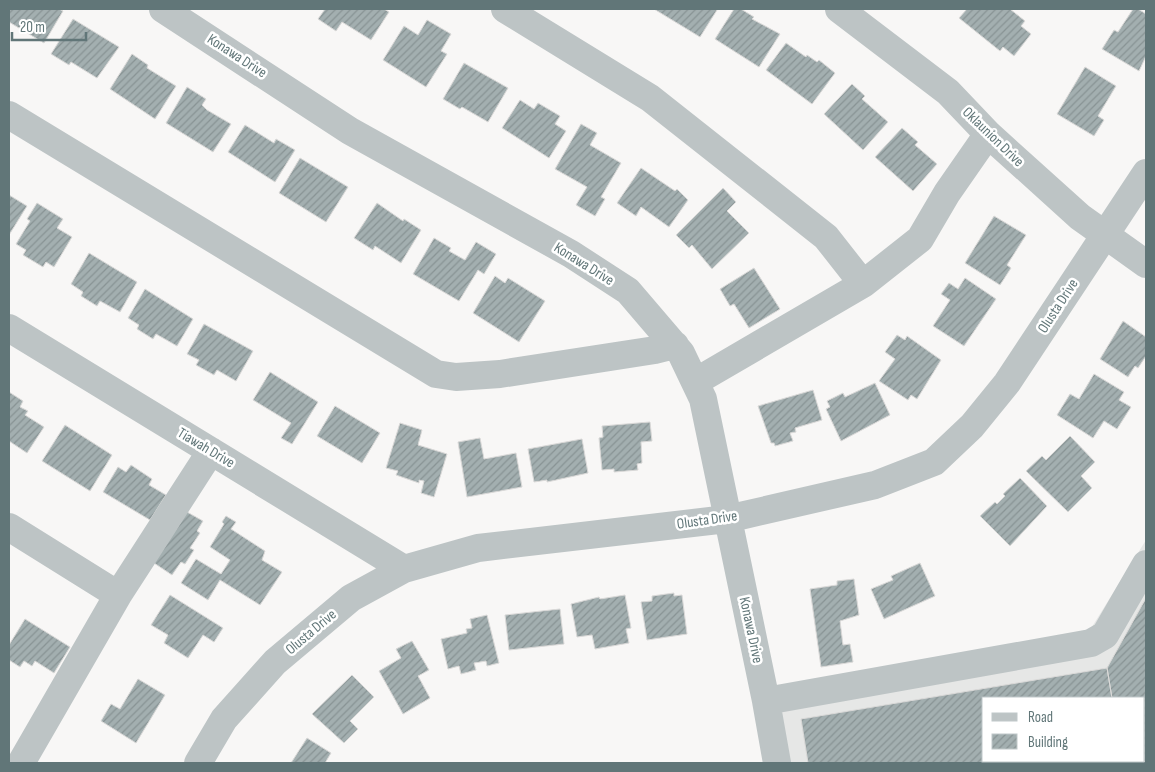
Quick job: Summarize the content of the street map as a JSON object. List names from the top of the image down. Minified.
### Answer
{"streets":{"street":["Konawa Drive","Oklaunion Drive","Olusta Drive","Tiawah Drive"]},"crossings":[["Konawa Drive","Olusta Drive"],["Oklaunion Drive","Olusta Drive"],["Olusta Drive","Tiawah Drive"]],"legend":["Road","Building"],"scale_bar":"20 m"}
